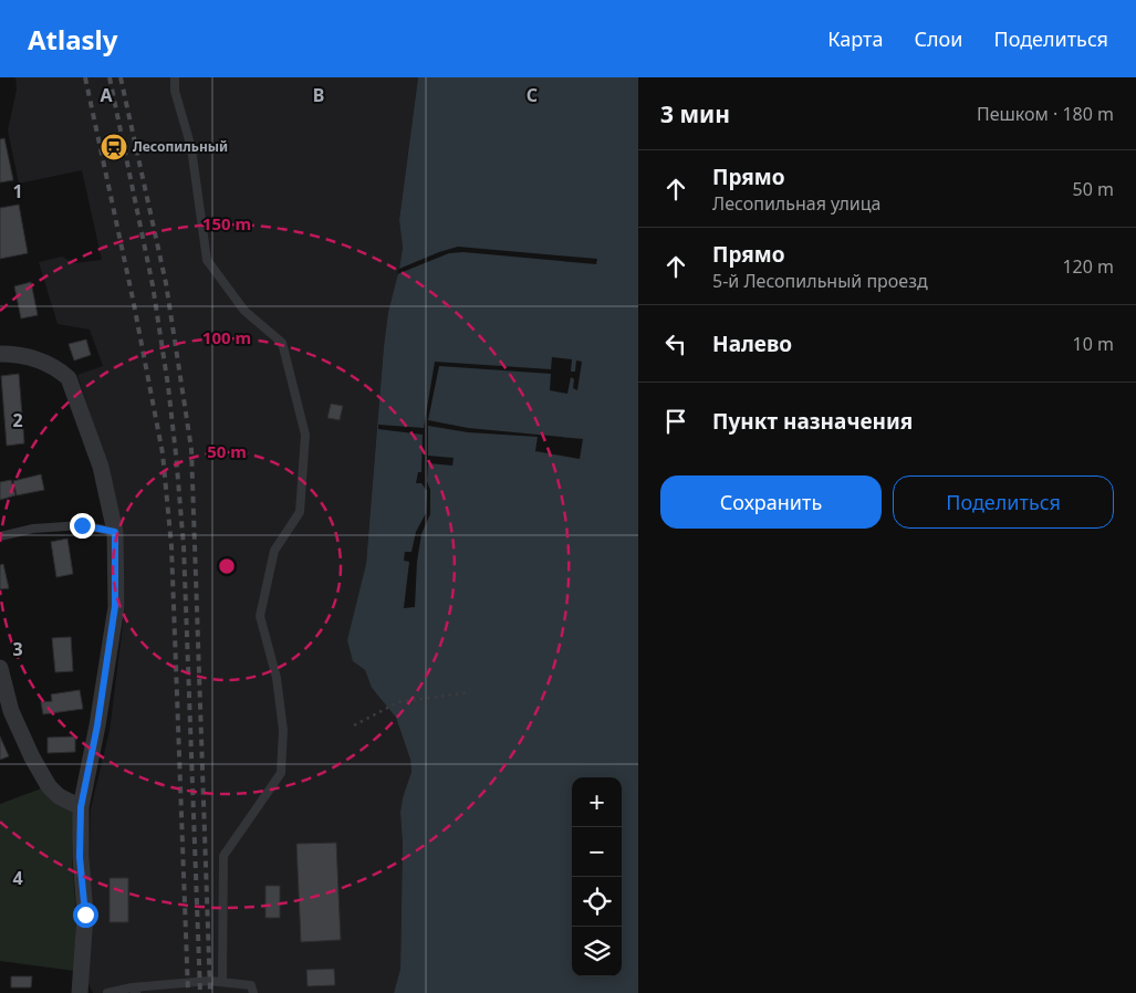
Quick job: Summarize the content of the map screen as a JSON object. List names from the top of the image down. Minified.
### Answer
{"places":{"station":["Лесопильный"]},"page":{"header":"Atlasly","nav":["Карта","Слои","Поделиться"],"heading":["3 мин","Пешком · 180 m"],"list":[["Прямо","Лесопильная улица","50 m"],["Прямо","5-й Лесопильный проезд","120 m"],["Налево","10 m"],"Пункт назначения"],"buttons":["Сохранить","Поделиться"],"map_buttons":["+","−"]},"grid":{"columns":["A","B","C"],"rows":["1","2","3","4"]},"rings":["150 m","100 m","50 m"]}
